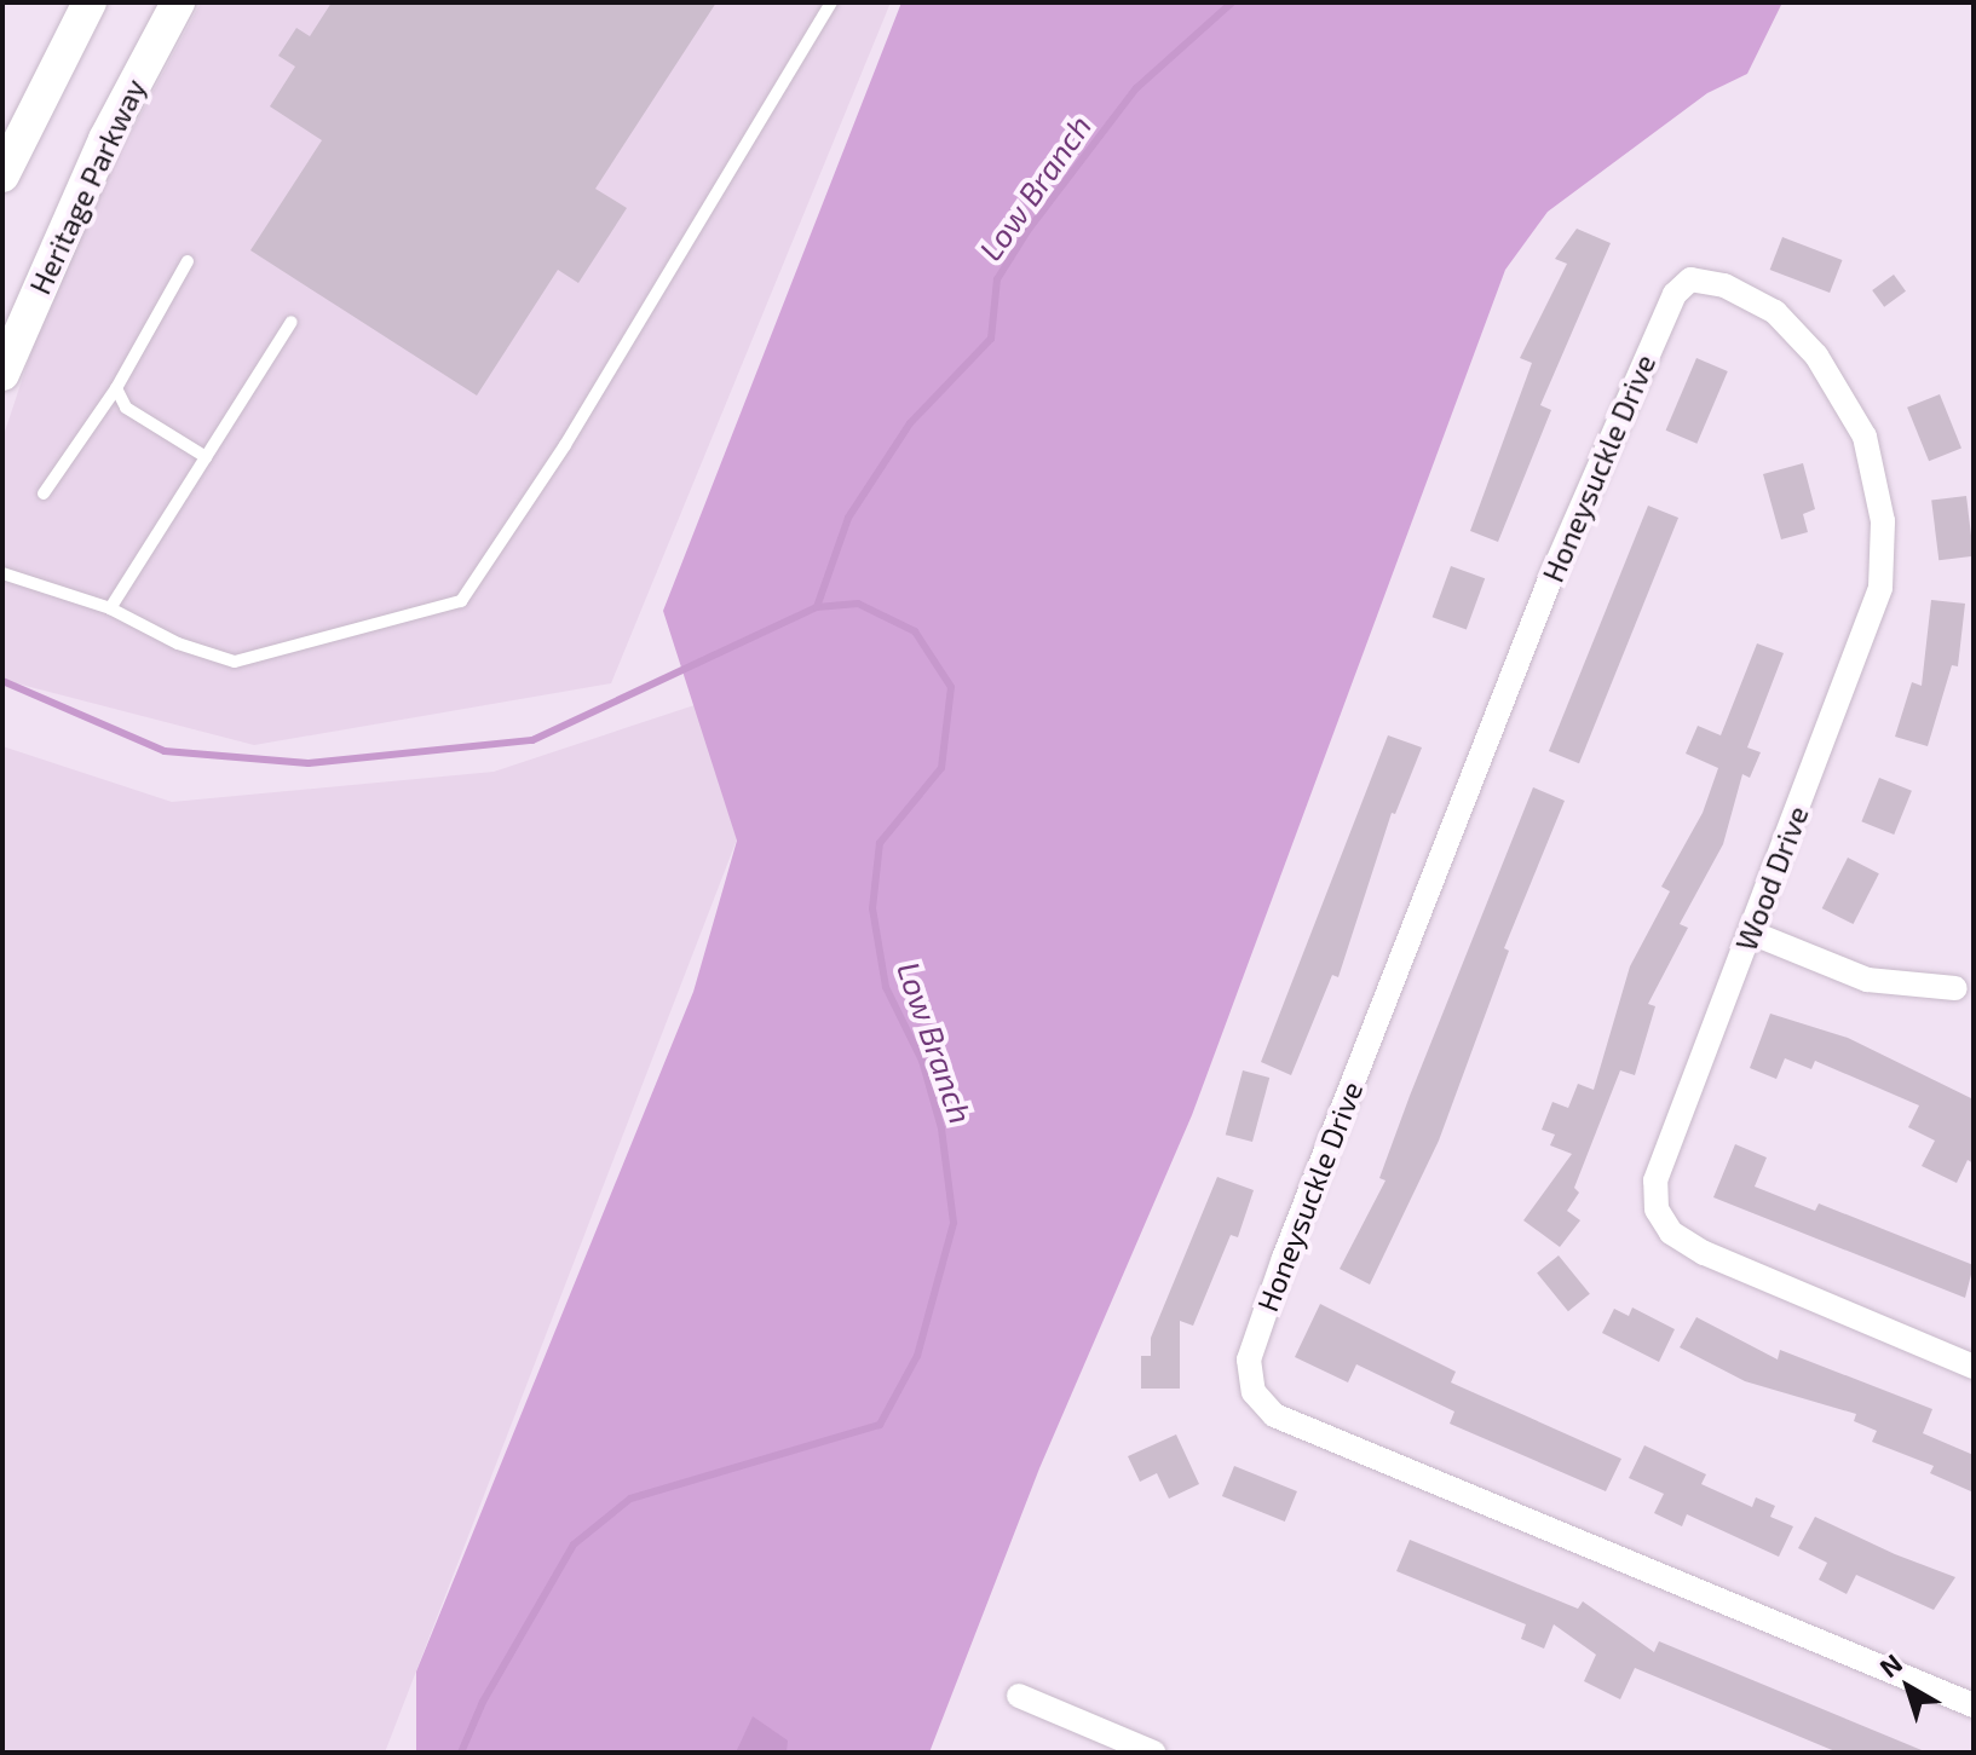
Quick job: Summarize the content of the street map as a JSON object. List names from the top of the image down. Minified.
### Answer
{"streets":{"main road":["Heritage Parkway"],"street":["Honeysuckle Drive","Wood Drive"]},"crossings":[["Honeysuckle Drive","Wood Drive"]],"water":["Low Branch"],"north":"top left"}
